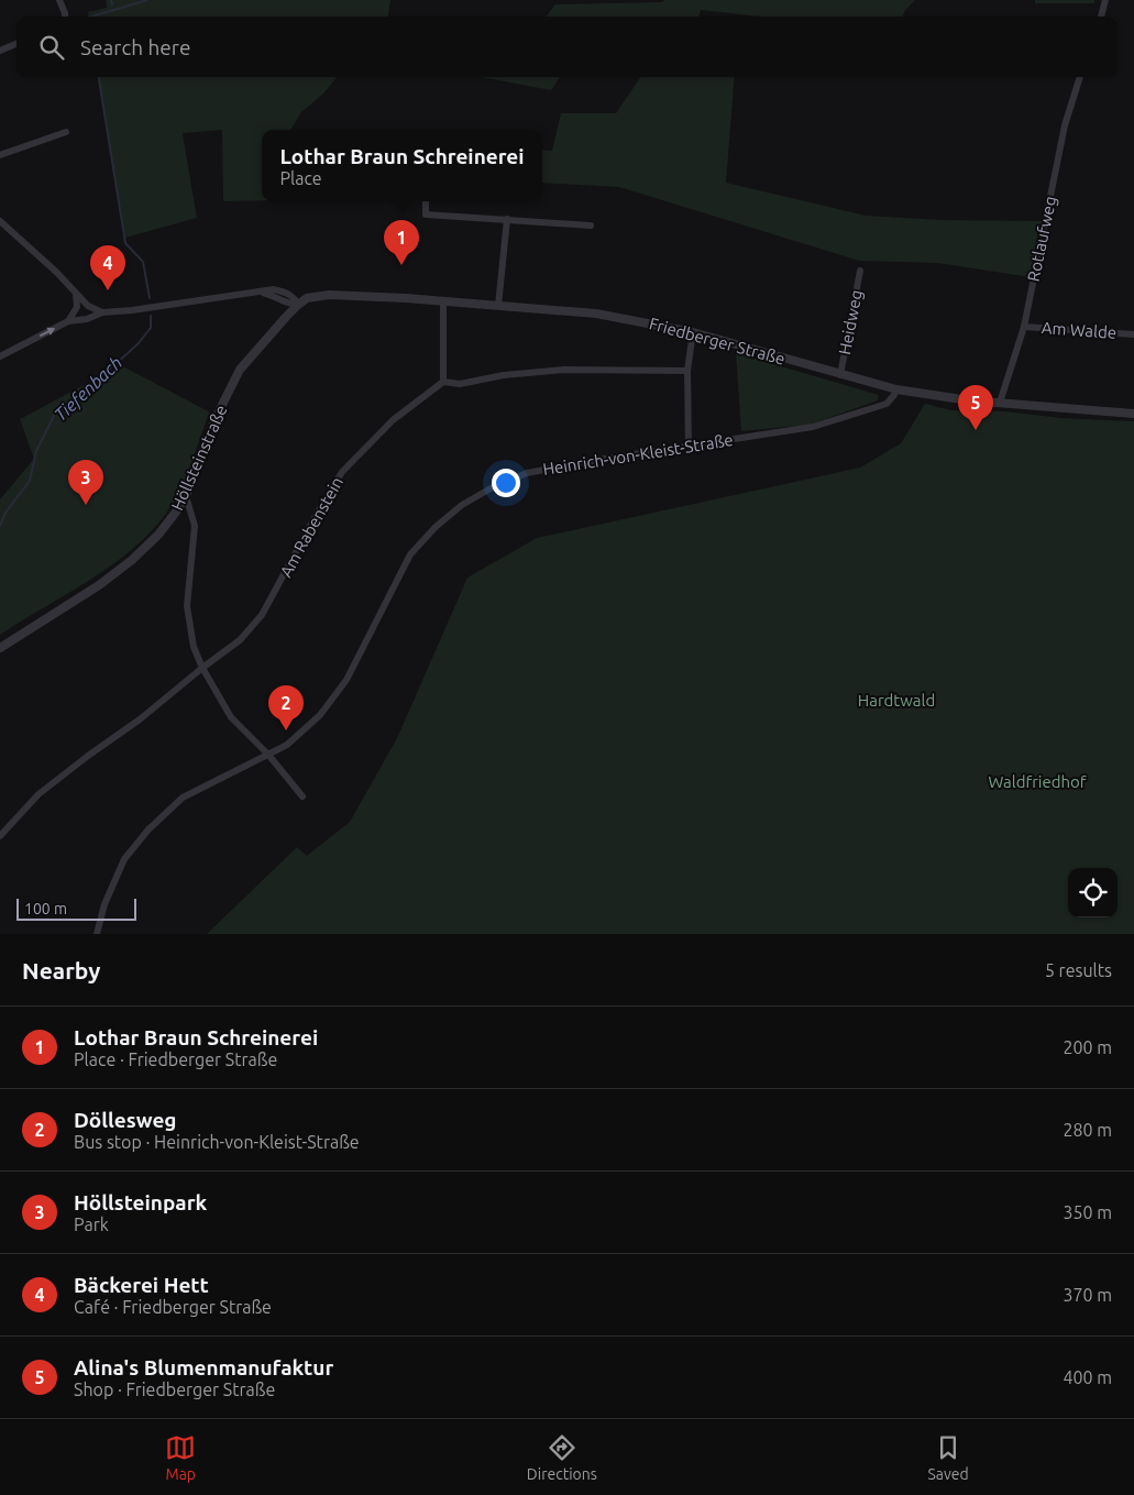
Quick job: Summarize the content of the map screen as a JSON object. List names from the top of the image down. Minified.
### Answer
{"streets":{"street":["Rotlaufweg","Heidweg","Am Walde","Friedberger Straße","Heinrich-von-Kleist-Straße","Höllsteinstraße","Am Rabenstein"]},"crossings":[["Rotlaufweg","Am Walde"],["Rotlaufweg","Friedberger Straße"],["Heidweg","Friedberger Straße"],["Friedberger Straße","Heinrich-von-Kleist-Straße"],["Friedberger Straße","Höllsteinstraße"]],"water":["Tiefenbach"],"parks":["Hardtwald","Waldfriedhof"],"scale_bar":"100 m","page":{"search":"Search here","popup":["Lothar Braun Schreinerei","Place"],"pins":["1","4","5","3","2"],"scale":"100 m","heading":["Nearby","5 results"],"list":[{"mark":"1","name":"Lothar Braun Schreinerei","note":"Place · Friedberger Straße","value":"200 m"},{"mark":"2","name":"Döllesweg","note":"Bus stop · Heinrich-von-Kleist-Straße","value":"280 m"},{"mark":"3","name":"Höllsteinpark","note":"Park","value":"350 m"},{"mark":"4","name":"Bäckerei Hett","note":"Café · Friedberger Straße","value":"370 m"},{"mark":"5","name":"Alina's Blumenmanufaktur","note":"Shop · Friedberger Straße","value":"400 m"}],"nav":["Map","Directions","Saved"]}}
